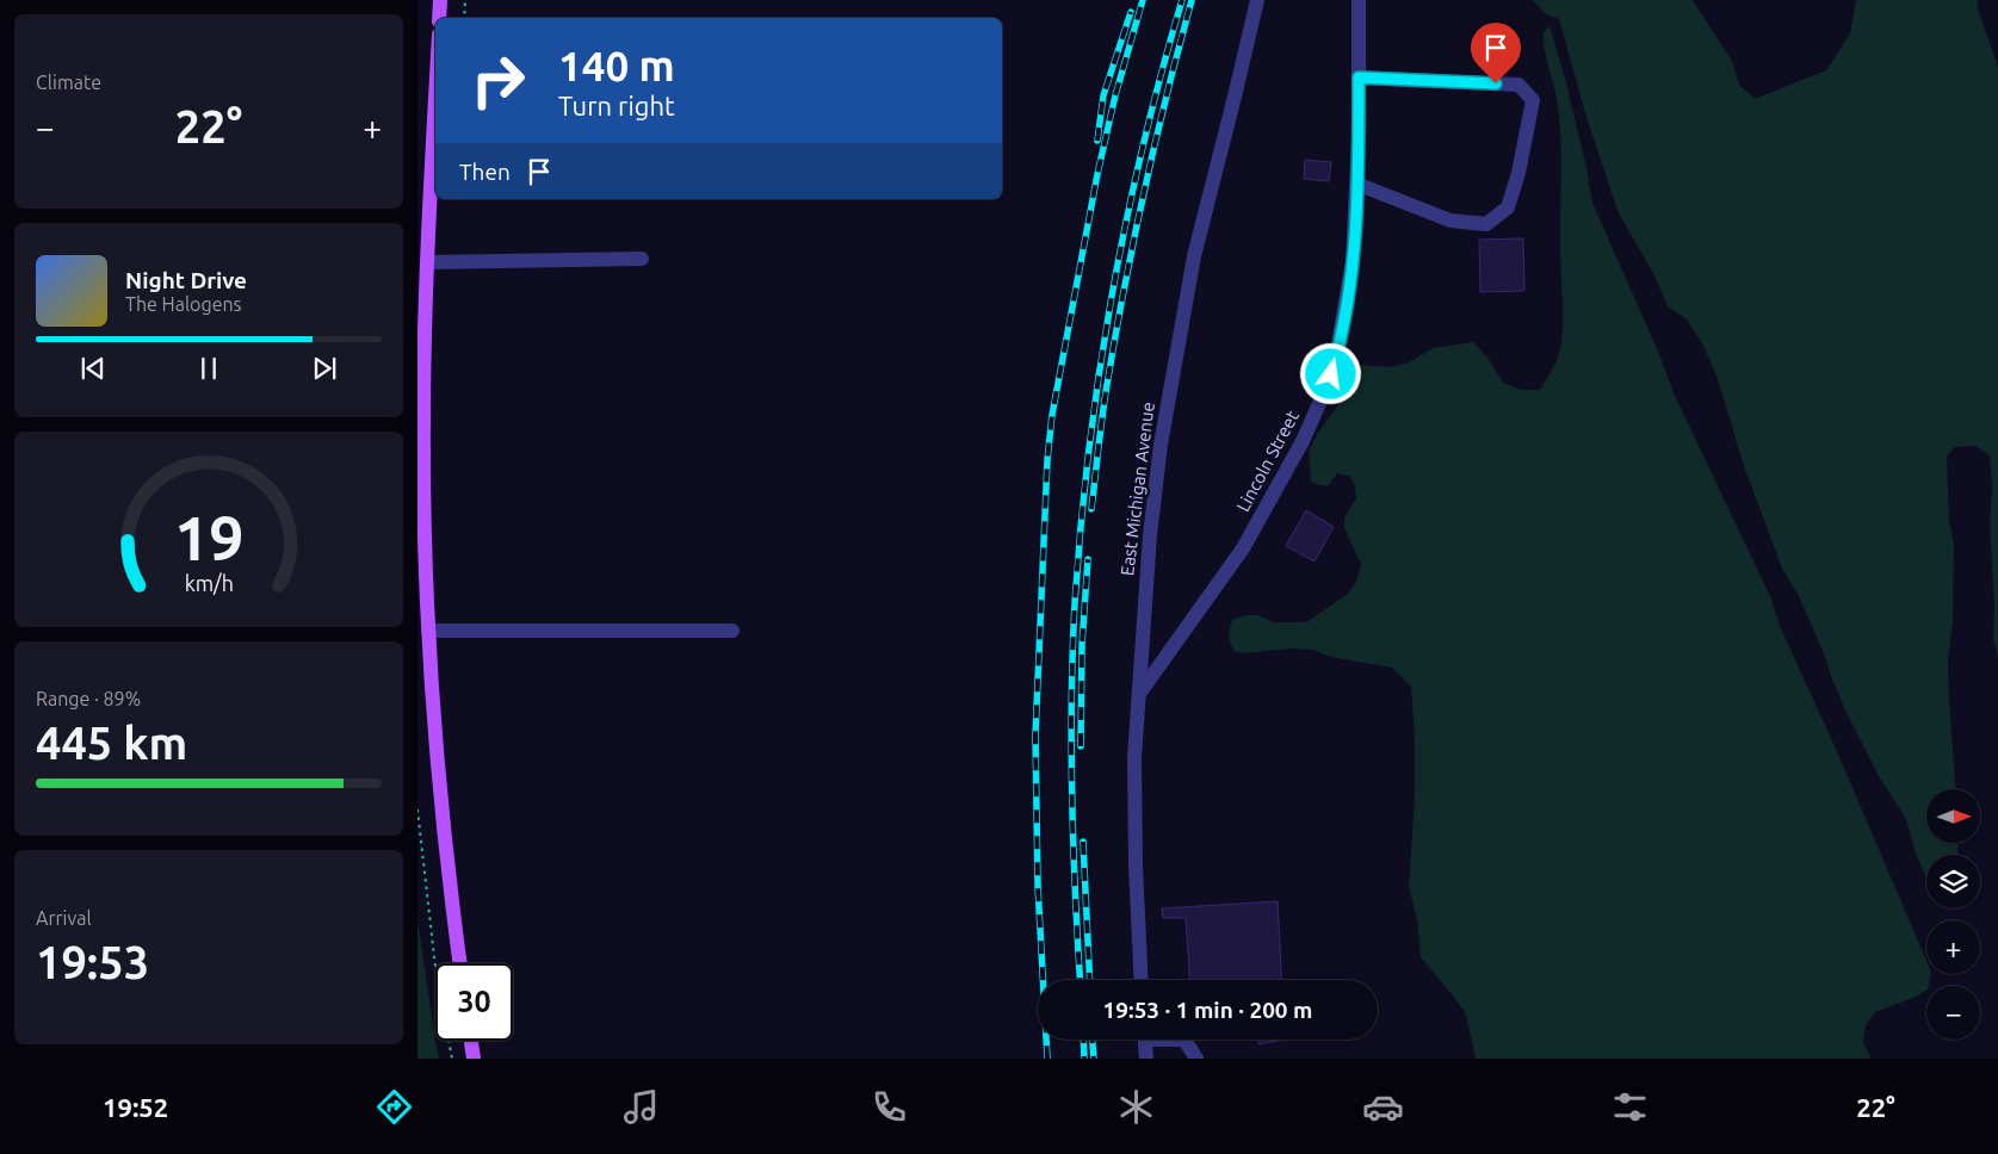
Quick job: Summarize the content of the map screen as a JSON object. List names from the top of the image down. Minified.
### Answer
{"streets":{"street":["Lincoln Street","East Michigan Avenue"]},"crossings":[["Lincoln Street","East Michigan Avenue"]],"north":"right","page":{"tile":["Climate",["Range · 89%","445 km"],["Arrival","19:53"]],"turn":["140 m","Turn right"],"heat":["−","22°","+"],"then":"Then","song":["Night Drive","The Halogens"],"map_buttons":["+","−"],"limit":"30","trip":"19:53 · 1 min · 200 m","tabs":["19:52","22°"],"gauge":["19","km/h"]}}
